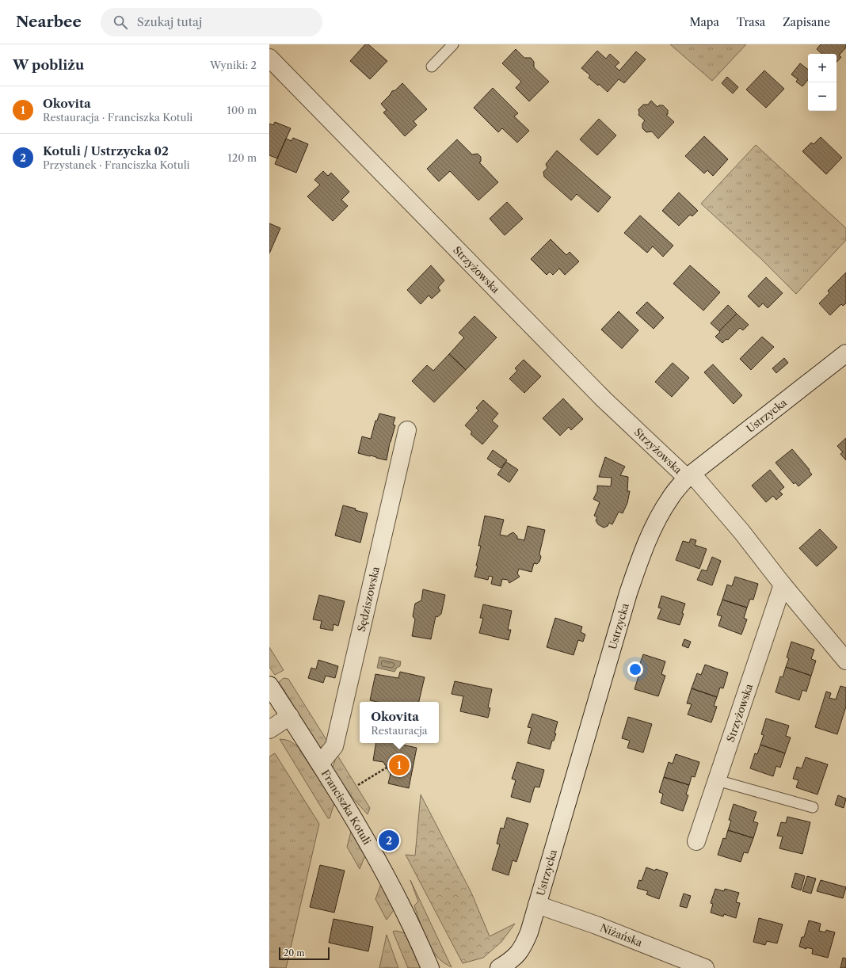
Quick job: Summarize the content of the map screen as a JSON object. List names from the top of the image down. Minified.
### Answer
{"streets":{"street":["Strzyżowska","Ustrzycka","Sędziszowska","Franciszka Kotuli","Niżańska"]},"crossings":[["Strzyżowska","Ustrzycka"],["Ustrzycka","Niżańska"],["Sędziszowska","Franciszka Kotuli"]],"scale_bar":"20 m","page":{"header":"Nearbee","search":"Szukaj tutaj","nav":["Mapa","Trasa","Zapisane"],"heading":["W pobliżu","Wyniki: 2"],"map_buttons":["+","−"],"list":[{"mark":"1","name":"Okovita","note":"Restauracja · Franciszka Kotuli","value":"100 m"},{"mark":"2","name":"Kotuli / Ustrzycka 02","note":"Przystanek · Franciszka Kotuli","value":"120 m"}],"popup":["Okovita","Restauracja"],"pins":["1","2"],"scale":"20 m"}}
